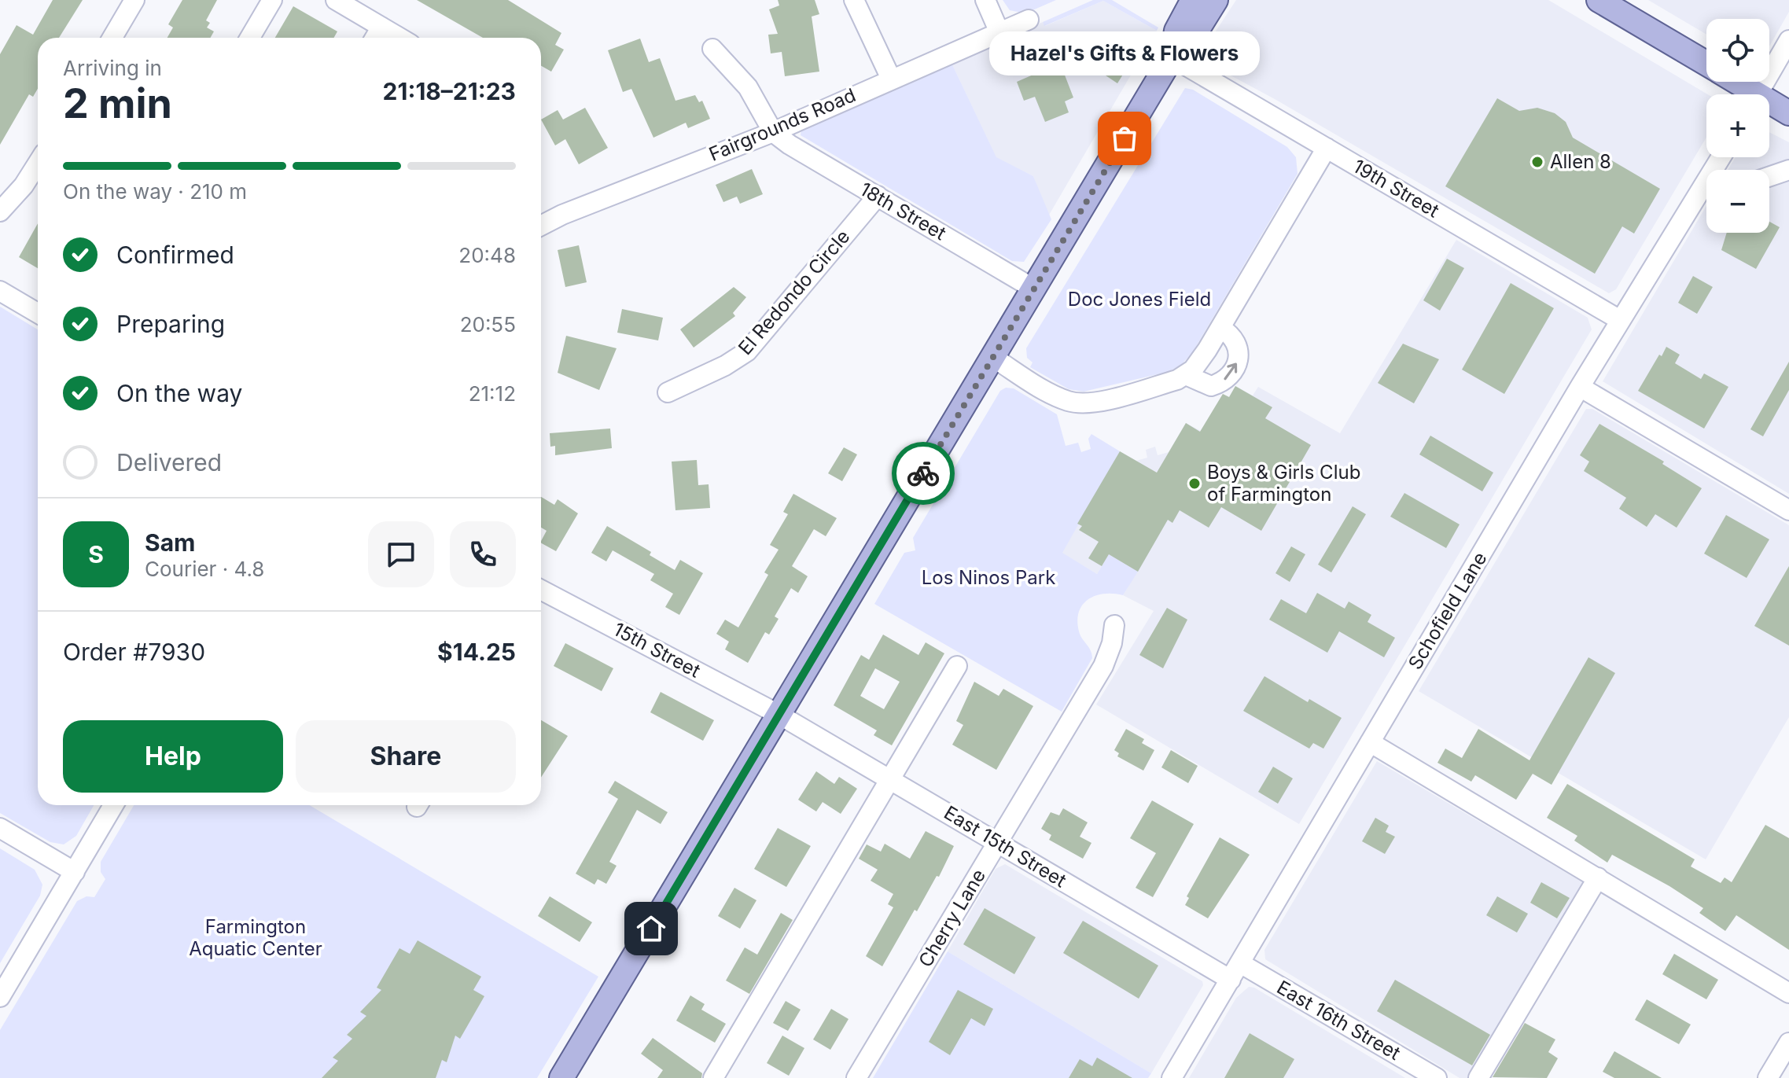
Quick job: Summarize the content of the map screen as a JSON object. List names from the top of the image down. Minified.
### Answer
{"streets":{"street":["Fairgrounds Road","19th Street","18th Street","El Redondo Circle","Schofield Lane","15th Street","East 15th Street","Cherry Lane","East 16th Street"]},"crossings":[["Fairgrounds Road","18th Street"],["19th Street","Schofield Lane"],["18th Street","El Redondo Circle"],["Schofield Lane","East 15th Street"],["Schofield Lane","East 16th Street"],["15th Street","East 15th Street"],["East 15th Street","Cherry Lane"],["East 15th Street","East 16th Street"]],"parks":["Doc Jones Field","Los Ninos Park","Farmington Aquatic Center"],"places":["Hazel's Gifts & Flowers","Allen 8","Boys & Girls Club of Farmington"],"page":{"map_buttons":["+","−"],"bubble":"Hazel's Gifts & Flowers","heading":["2 min","Arriving in","21:18–21:23"],"panel":["Sam","Courier · 4.8","Order #7930","$14.25"],"bar":"On the way · 210 m","list":[["Confirmed","20:48"],["Preparing","20:55"],["On the way","21:12"],"Delivered"],"round":"S","buttons":["Help","Share"]}}
